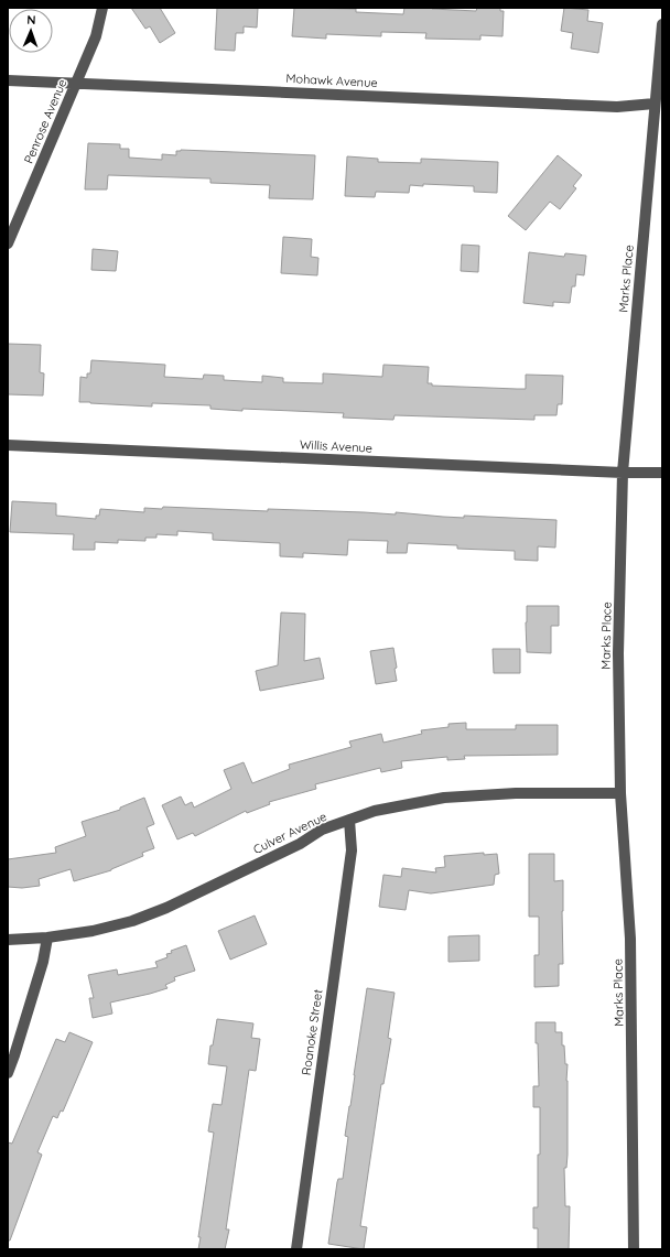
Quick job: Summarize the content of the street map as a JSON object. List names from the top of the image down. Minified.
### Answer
{"streets":{"street":["Mohawk Avenue","Penrose Avenue","Marks Place","Willis Avenue","Culver Avenue","Roanoke Street"]},"crossings":[["Mohawk Avenue","Penrose Avenue"],["Mohawk Avenue","Marks Place"],["Marks Place","Willis Avenue"],["Marks Place","Culver Avenue"],["Culver Avenue","Roanoke Street"]],"north":"top"}
